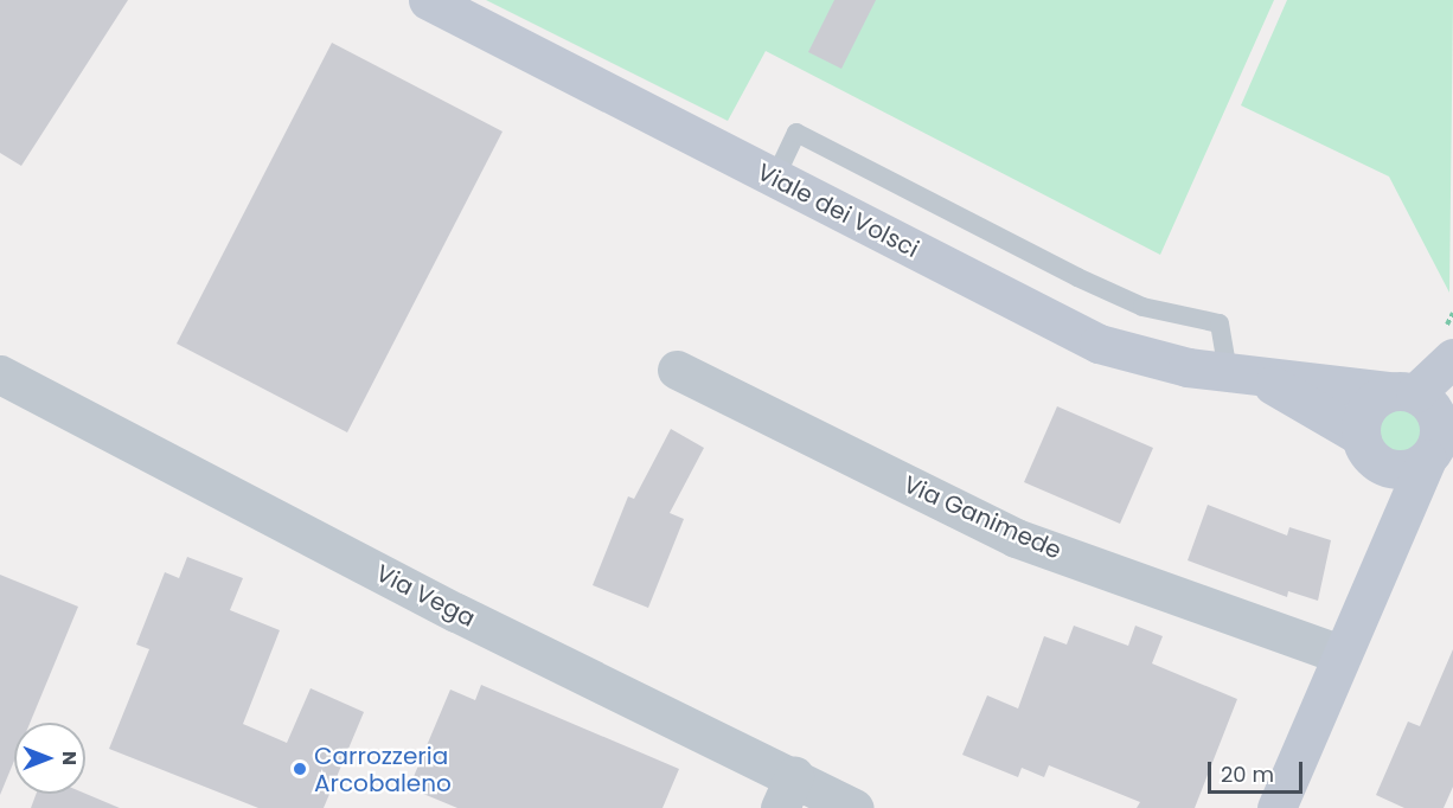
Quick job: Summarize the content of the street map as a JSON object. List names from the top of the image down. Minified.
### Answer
{"streets":{"street":["Viale dei Volsci","Via Ganimede","Via Vega"]},"places":["Carrozzeria Arcobaleno"],"scale_bar":"20 m","north":"right"}
